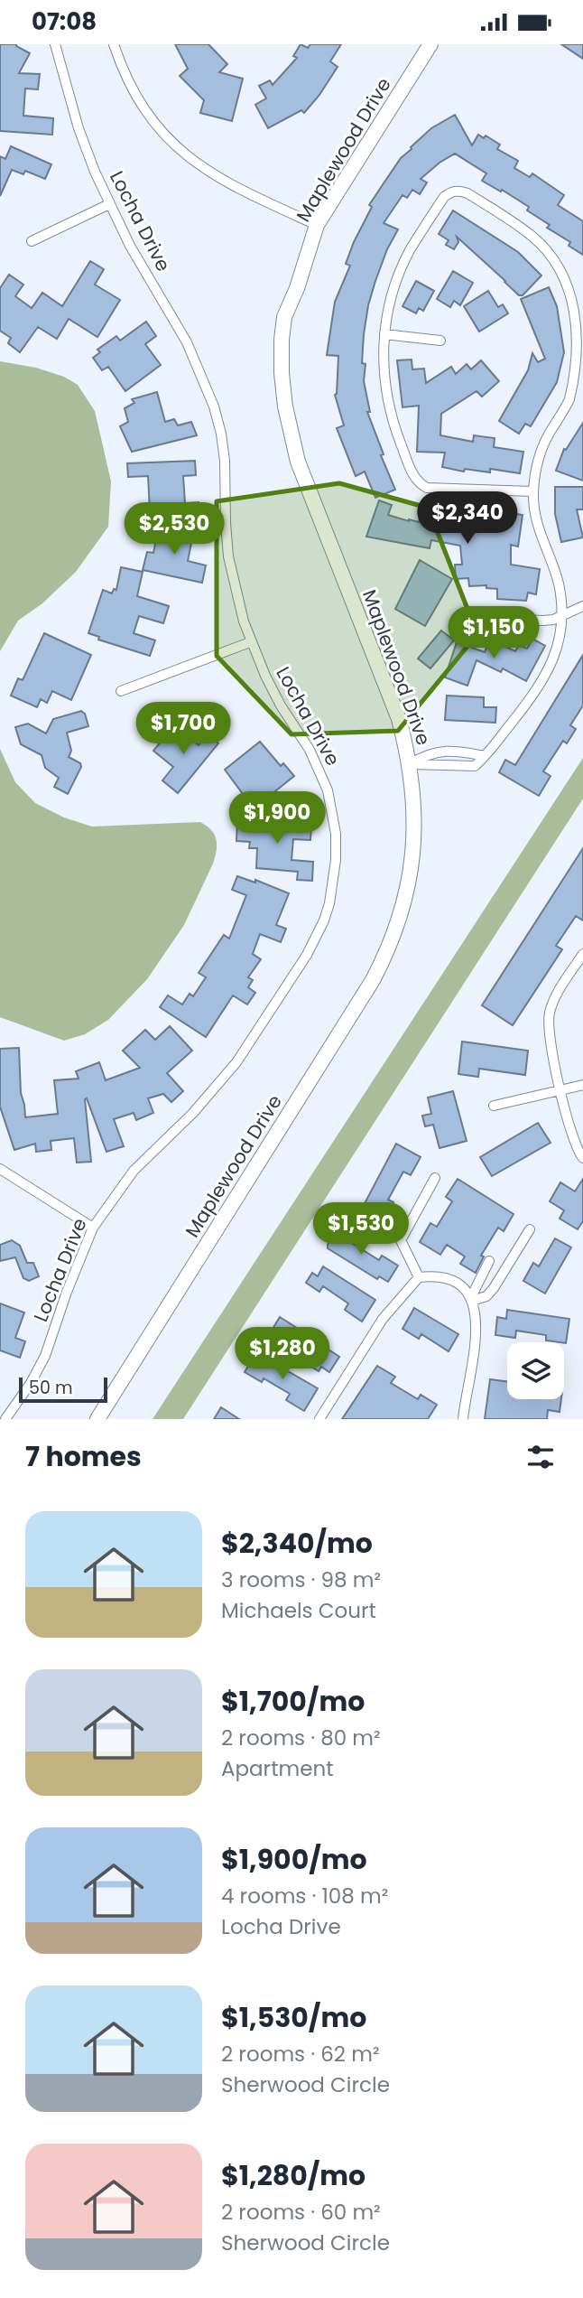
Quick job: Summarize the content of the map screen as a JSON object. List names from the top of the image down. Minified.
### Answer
{"streets":{"street":["Maplewood Drive","Locha Drive"]},"scale_bar":"50 m","page":{"status":"07:08","price":["$2,340","$2,530","$1,150","$1,700","$1,900","$1,530","$1,280"],"scale":"50 m","heading":"7 homes","list":[{"name":"$2,340/mo","note":"3 rooms · 98 m² · Michaels Court"},{"name":"$1,700/mo","note":"2 rooms · 80 m² · Apartment"},{"name":"$1,900/mo","note":"4 rooms · 108 m² · Locha Drive"},{"name":"$1,530/mo","note":"2 rooms · 62 m² · Sherwood Circle"},{"name":"$1,280/mo","note":"2 rooms · 60 m² · Sherwood Circle"}]}}
